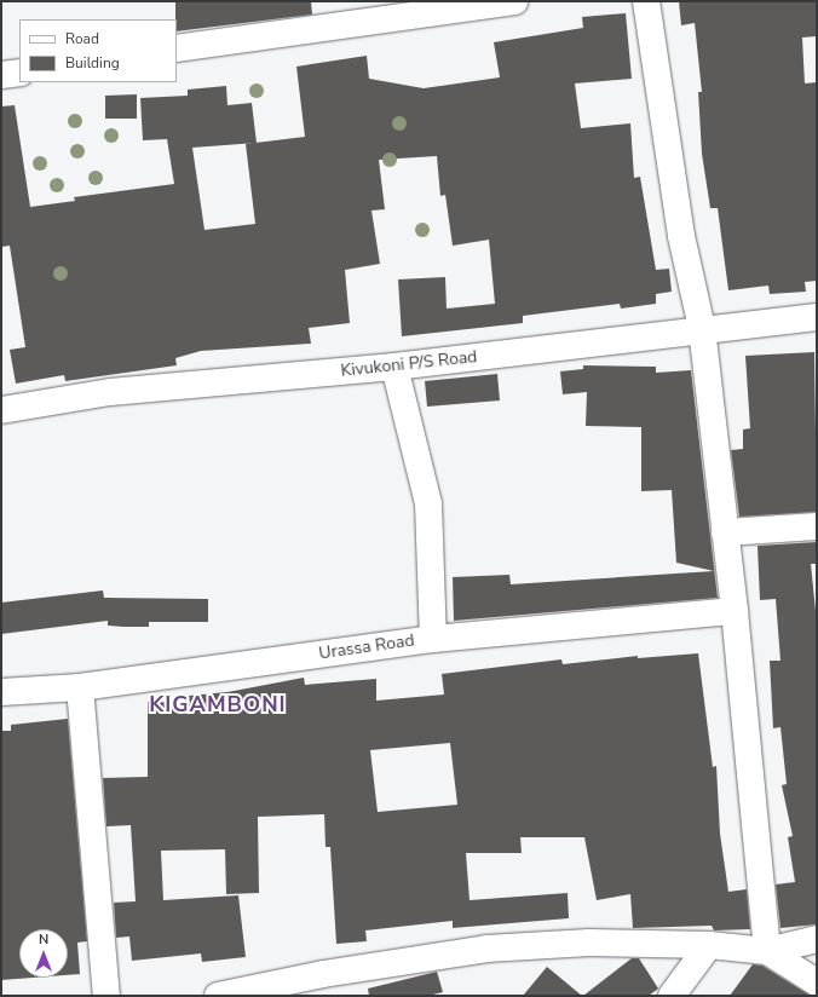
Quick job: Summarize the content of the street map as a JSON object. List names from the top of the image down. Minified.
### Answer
{"streets":{"street":["Kivukoni P/S Road","Urassa Road"]},"districts":["KIGAMBONI"],"legend":["Road","Building"],"north":"top"}
